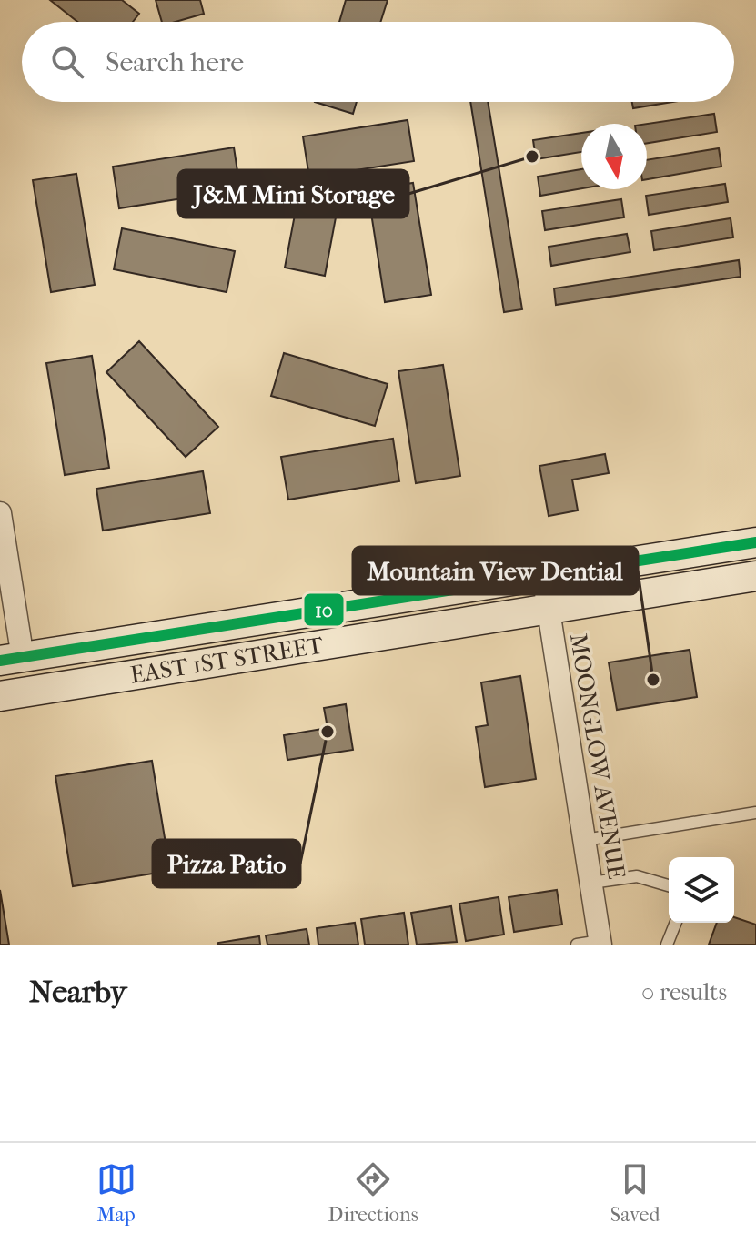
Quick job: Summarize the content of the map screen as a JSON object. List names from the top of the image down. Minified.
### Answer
{"streets":{"main road":["EAST 1ST STREET"],"street":["MOONGLOW AVENUE"]},"crossings":[["EAST 1ST STREET","MOONGLOW AVENUE"]],"places":["J&M Mini Storage","Mountain View Dential","Pizza Patio"],"lines":["transit line 10"],"north":"bottom","page":{"search":"Search here","heading":["Nearby","0 results"],"nav":["Map","Directions","Saved"]}}
